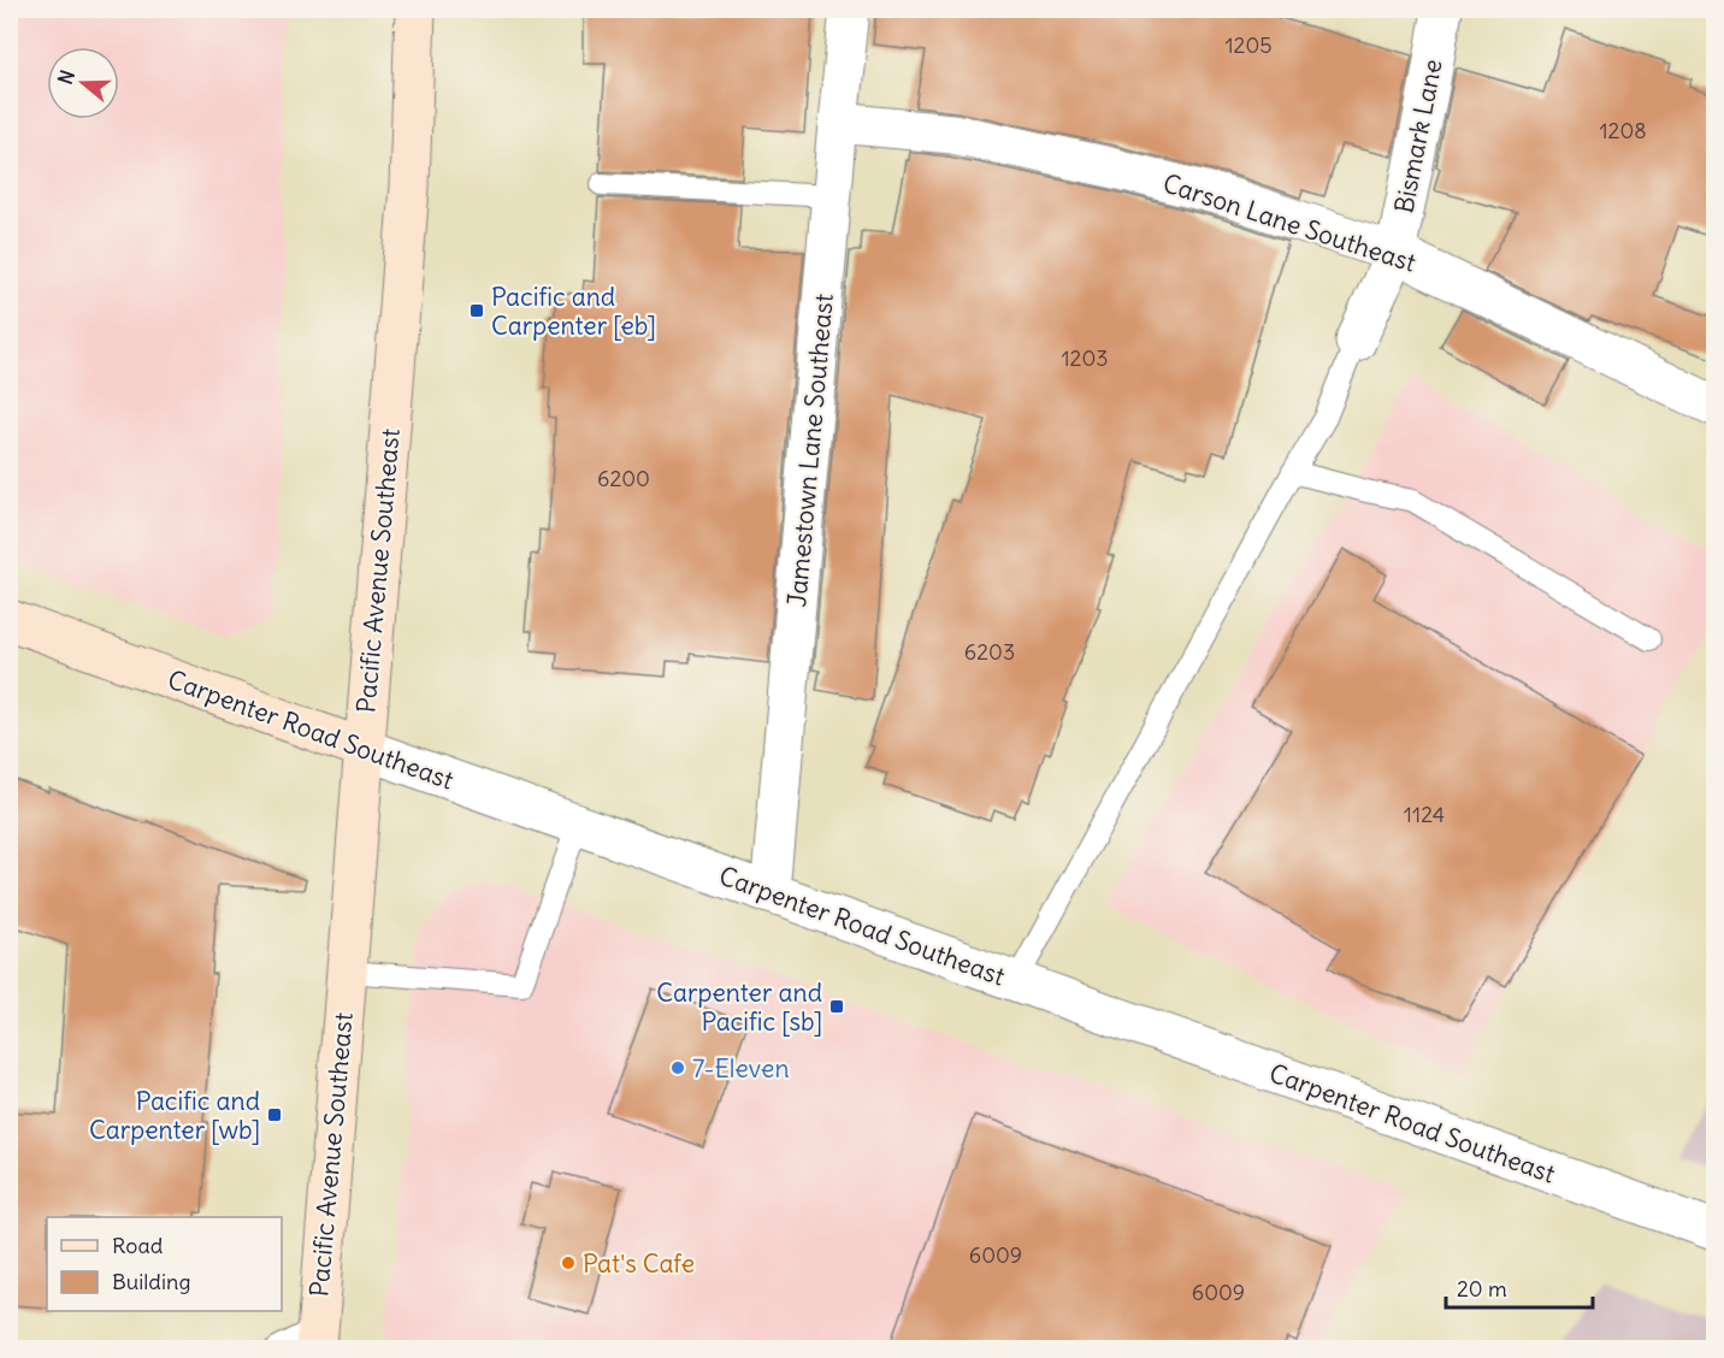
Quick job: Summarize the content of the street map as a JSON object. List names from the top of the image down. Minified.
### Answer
{"streets":{"main road":["Pacific Avenue Southeast","Carpenter Road Southeast"],"street":["Bismark Lane","Carson Lane Southeast","Jamestown Lane Southeast"]},"crossings":[["Bismark Lane","Carson Lane Southeast"],["Carson Lane Southeast","Jamestown Lane Southeast"],["Jamestown Lane Southeast","Carpenter Road Southeast"],["Pacific Avenue Southeast","Carpenter Road Southeast"]],"places":{"transit":["Pacific and Carpenter [eb]","Carpenter and Pacific [sb]","Pacific and Carpenter [wb]"],"other":["7-Eleven","Pat's Cafe"]},"house_numbers":["1205","1208","1203","6200","6203","1124","6009","6009"],"legend":["Road","Building"],"scale_bar":"20 m","north":"left"}
